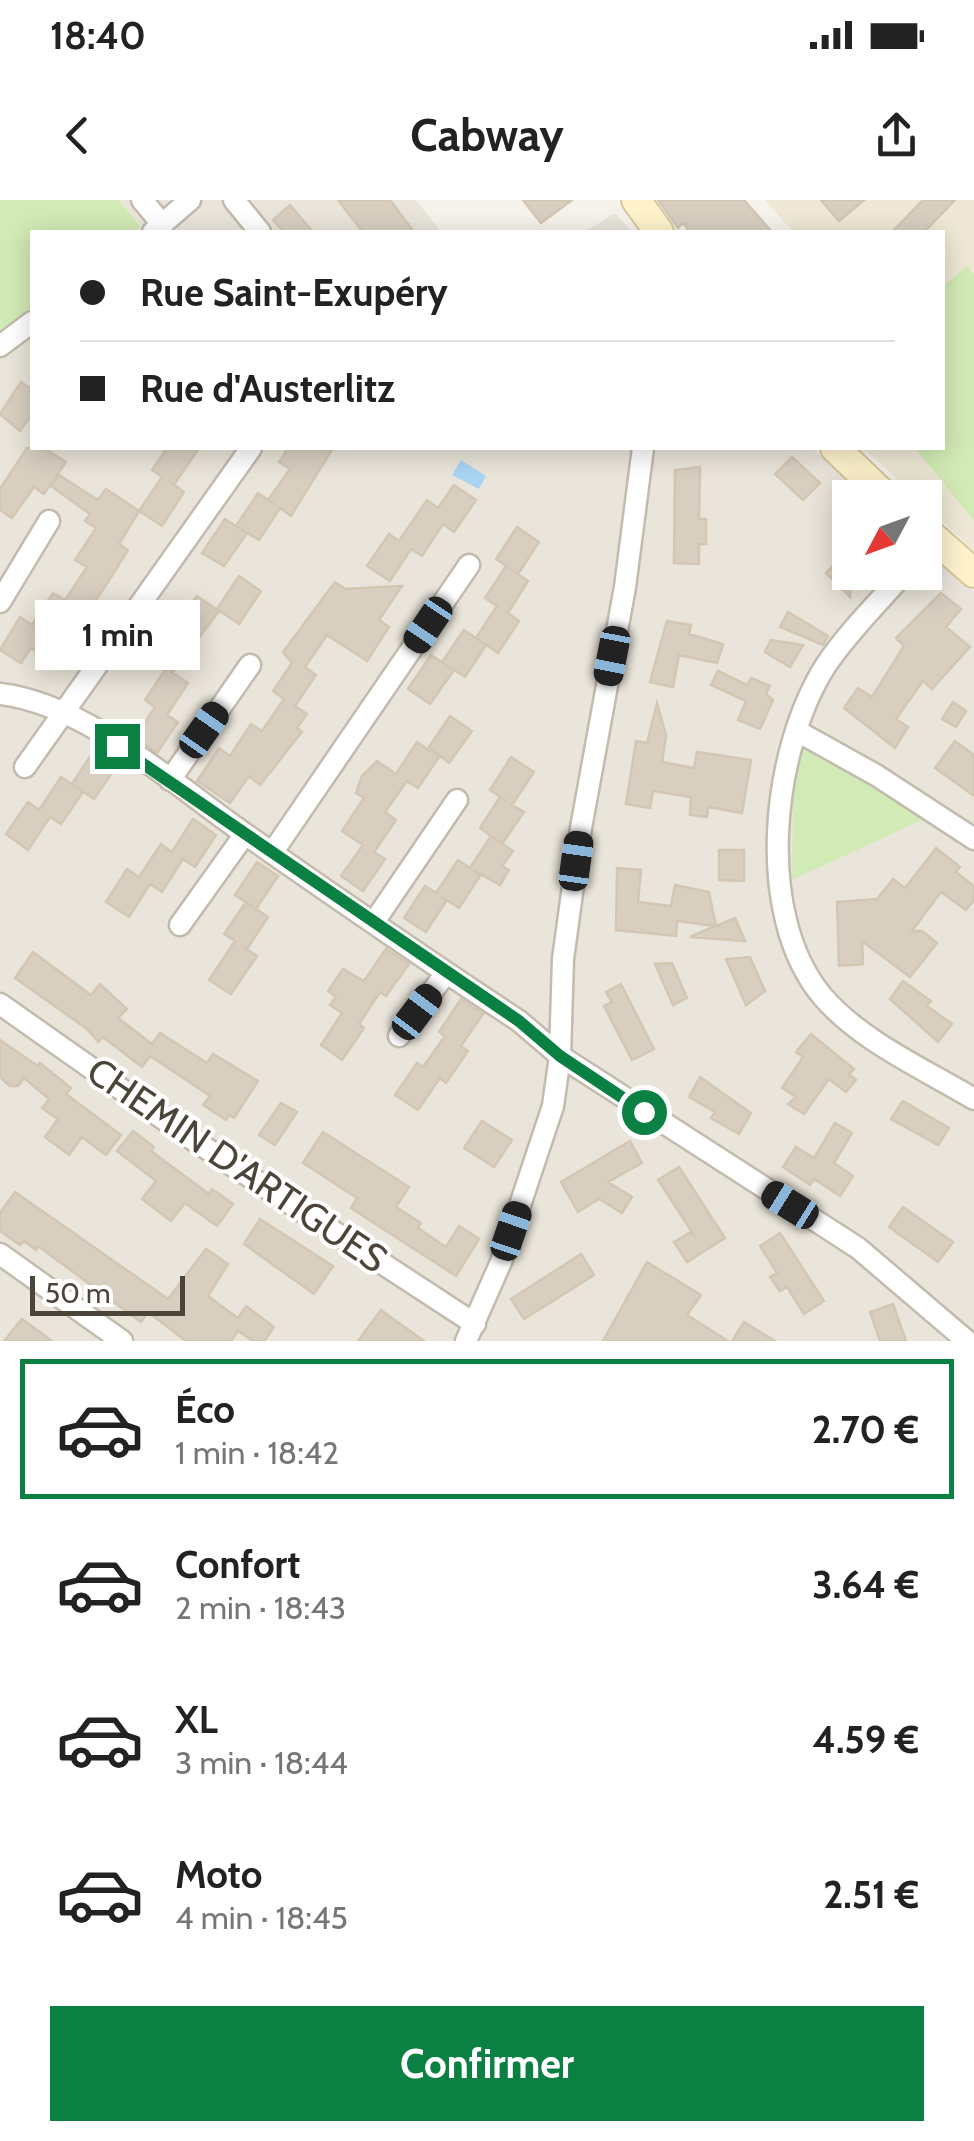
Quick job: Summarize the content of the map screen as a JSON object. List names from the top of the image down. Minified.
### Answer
{"streets":{"street":["CHEMIN D'ARTIGUES"]},"scale_bar":"50 m","north":"bottom left","page":{"status":"18:40","header":"Cabway","banner":["Rue Saint-Exupéry","Rue d'Austerlitz"],"bubble":"1 min","scale":"50 m","list":[{"name":"Éco","note":"1 min · 18:42","value":"2.70 €"},{"name":"Confort","note":"2 min · 18:43","value":"3.64 €"},{"name":"XL","note":"3 min · 18:44","value":"4.59 €"},{"name":"Moto","note":"4 min · 18:45","value":"2.51 €"}],"buttons":"Confirmer"}}
